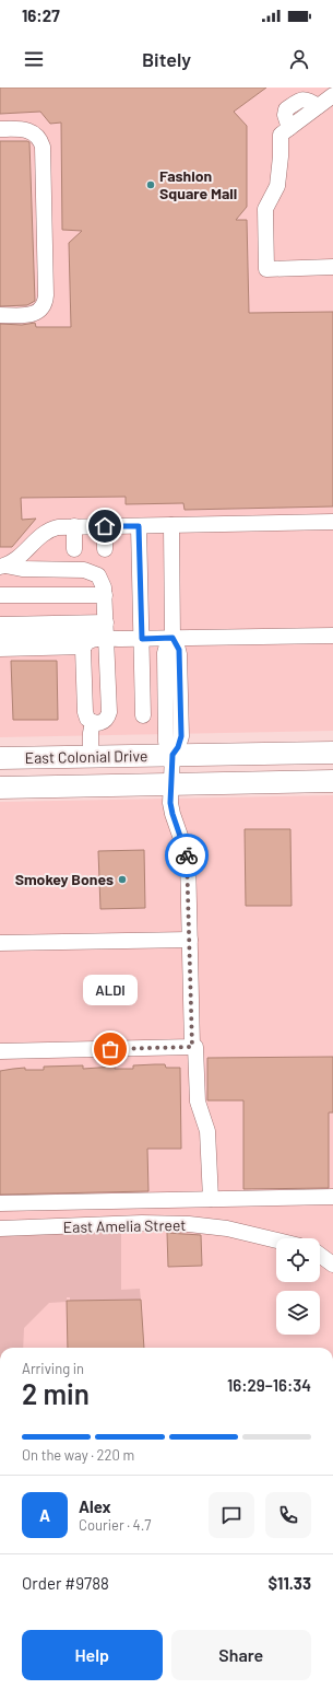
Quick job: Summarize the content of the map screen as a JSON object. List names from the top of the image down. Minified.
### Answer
{"streets":{"highway":["East Colonial Drive"],"street":["East Amelia Street"]},"places":["Fashion Square Mall","Smokey Bones","ALDI"],"page":{"status":"16:27","header":"Bitely","bubble":"ALDI","heading":["2 min","Arriving in","16:29–16:34"],"panel":["Alex","Courier · 4.7","Order #9788","$11.33"],"bar":"On the way · 220 m","round":"A","buttons":["Help","Share"]}}
